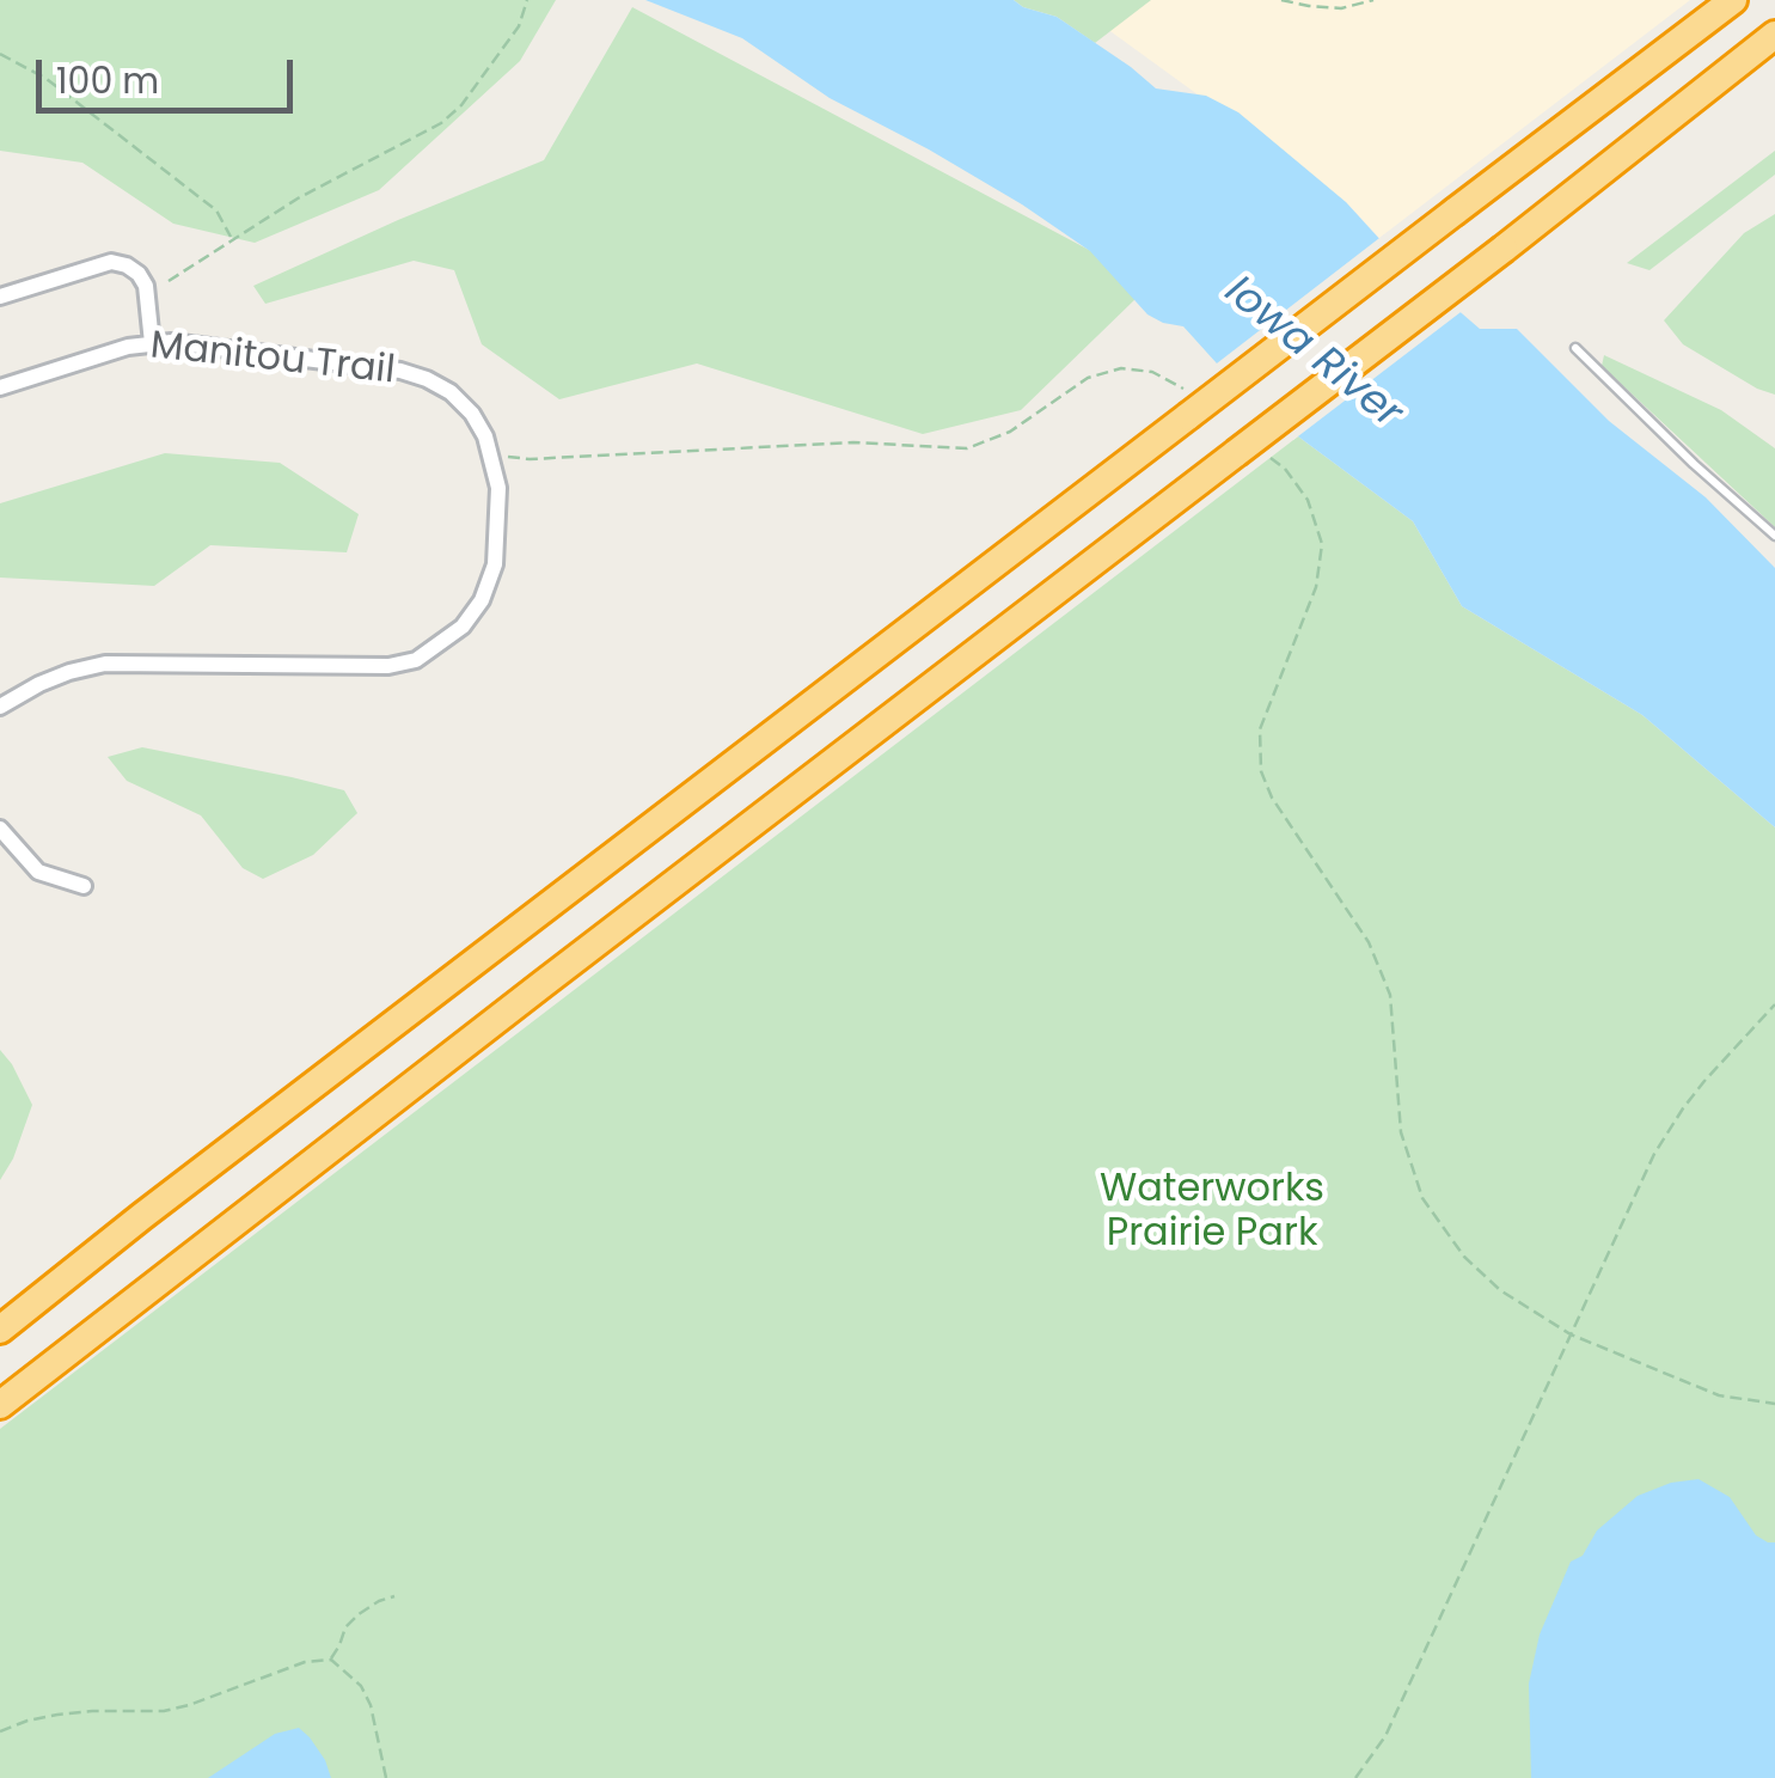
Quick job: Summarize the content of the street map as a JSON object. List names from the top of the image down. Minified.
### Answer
{"streets":{"street":["Manitou Trail"]},"water":["Iowa River"],"parks":["Waterworks Prairie Park"],"scale_bar":"100 m"}
